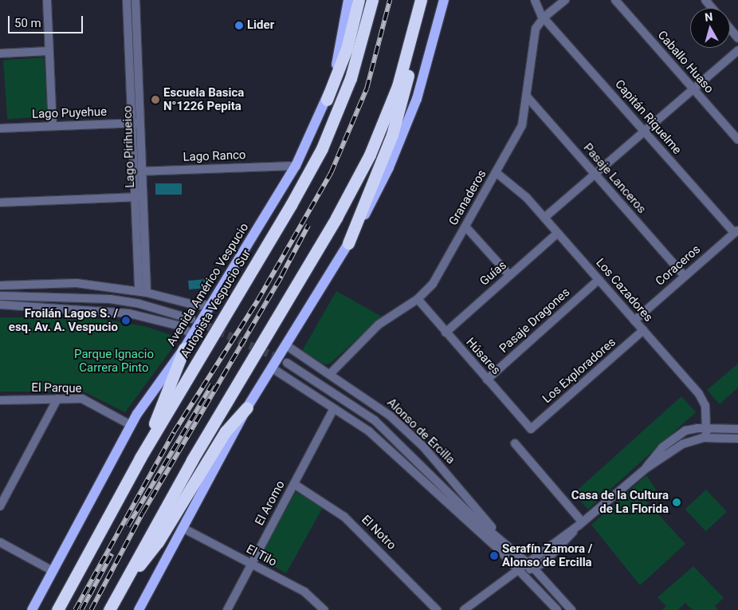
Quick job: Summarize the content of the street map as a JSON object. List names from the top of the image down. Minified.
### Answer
{"streets":{"highway":["Autopista Vespucio Sur"],"main road":["Avenida Américo Vespucio"],"street":["Caballo Huaso","Lago Puyehue","Capitán Riquelme","Lago Pirihueico","Lago Ranco","Pasaje Lanceros","Granaderos","Coraceros","Guías","Los Cazadores","Pasaje Dragones","Húsares","Los Exploradores","El Parque","Alonso de Ercilla","El Aromo","El Notro","El Tilo"]},"crossings":[["Lago Puyehue","Lago Pirihueico"],["Capitán Riquelme","Granaderos"],["Capitán Riquelme","Coraceros"],["Lago Pirihueico","Lago Ranco"],["Lago Ranco","Avenida Américo Vespucio"],["Pasaje Lanceros","Granaderos"],["Pasaje Lanceros","Coraceros"],["Granaderos","Los Cazadores"],["Granaderos","Húsares"],["Granaderos","Alonso de Ercilla"],["Coraceros","Los Cazadores"],["Guías","Los Cazadores"],["Guías","Húsares"],["Avenida Américo Vespucio","El Parque"],["Los Cazadores","Pasaje Dragones"],["Los Cazadores","Los Exploradores"],["Pasaje Dragones","Húsares"],["Húsares","Los Exploradores"],["Alonso de Ercilla","El Aromo"],["El Aromo","El Notro"],["El Aromo","El Tilo"]],"parks":["Parque Ignacio Carrera Pinto"],"places":["Lider","Escuela Basica N°1226 Pepita","Froilán Lagos S. / esq. Av. A. Vespucio","Casa de la Cultura de La Florida","Serafín Zamora / Alonso de Ercilla"],"scale_bar":"50 m","north":"top"}
